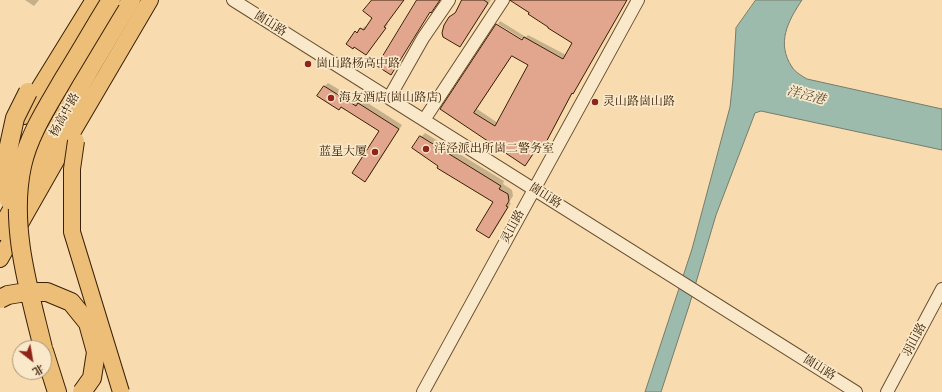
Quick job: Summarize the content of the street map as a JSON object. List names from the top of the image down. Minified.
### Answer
{"streets":{"highway":["杨高中路"],"street":["崮山路","灵山路","羽山路"]},"crossings":[["崮山路","灵山路"]],"water":["洋泾港"],"places":["崮山路杨高中路","海友酒店(崮山路店)","灵山路崮山路","洋泾派出所崮二警务室","蓝星大厦"],"north":"bottom right"}
